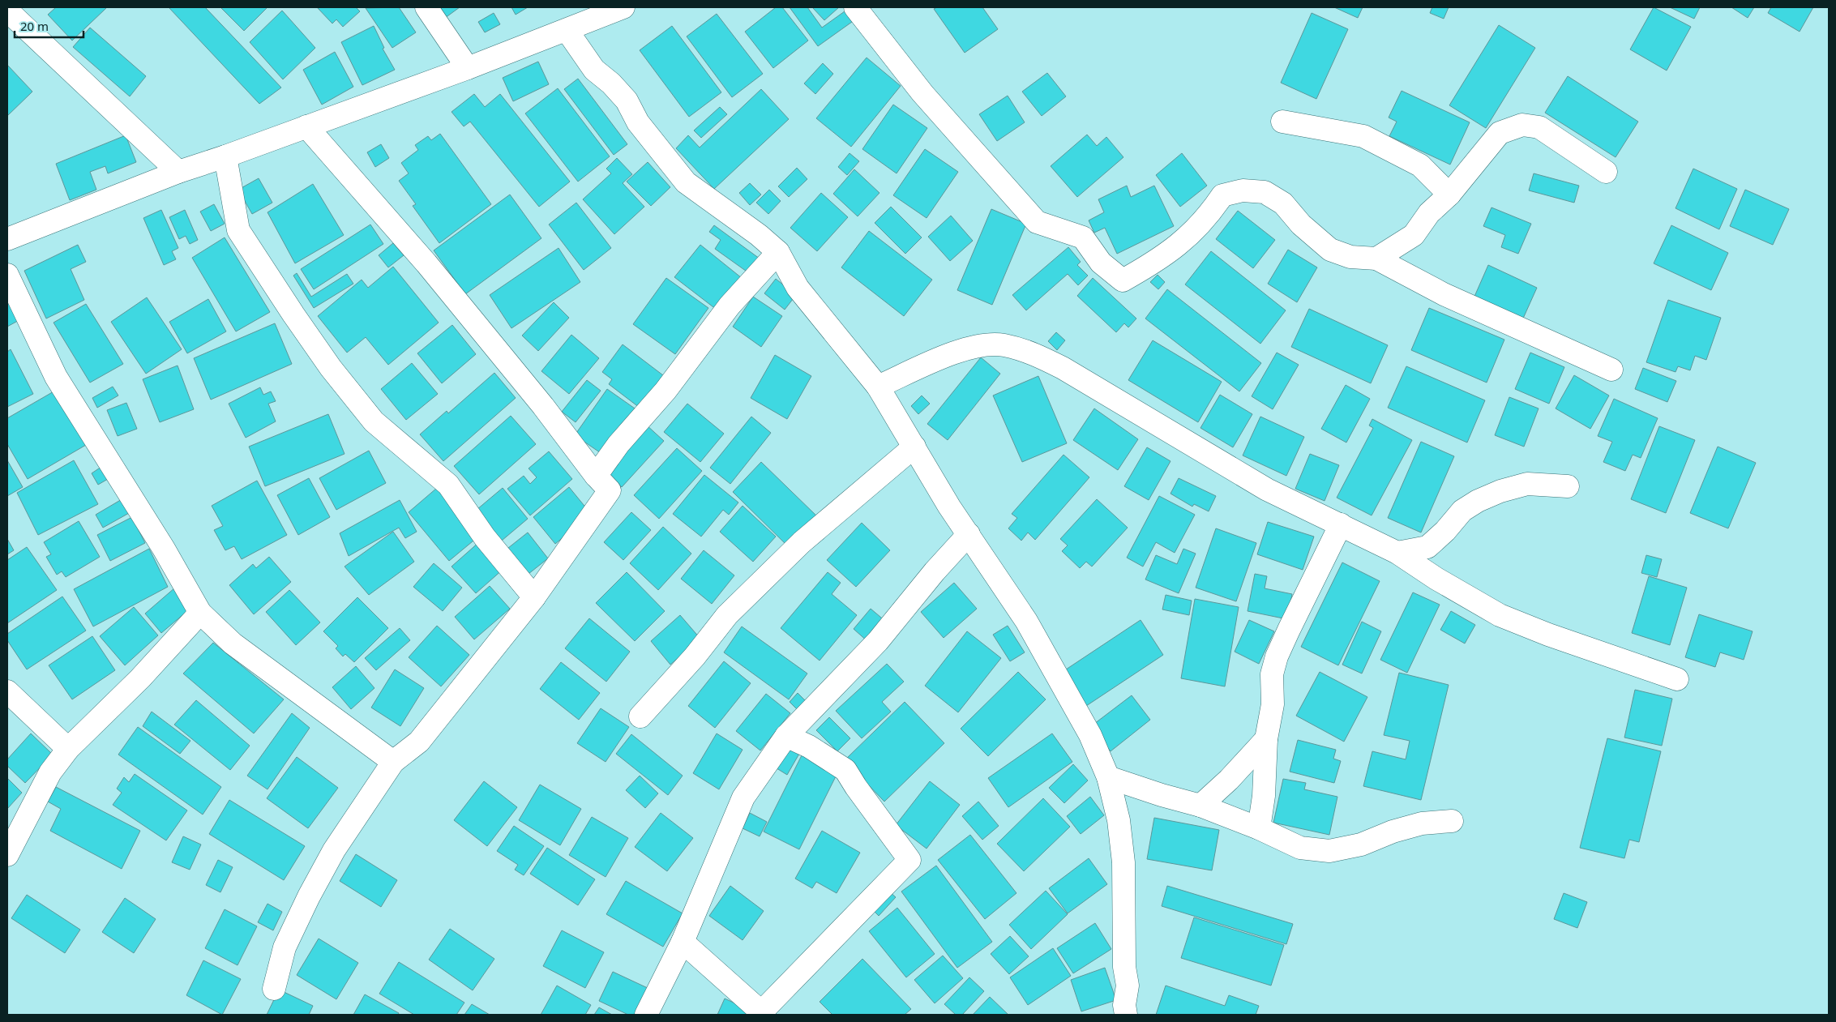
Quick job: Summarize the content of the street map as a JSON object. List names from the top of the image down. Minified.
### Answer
{"scale_bar":"20 m"}
